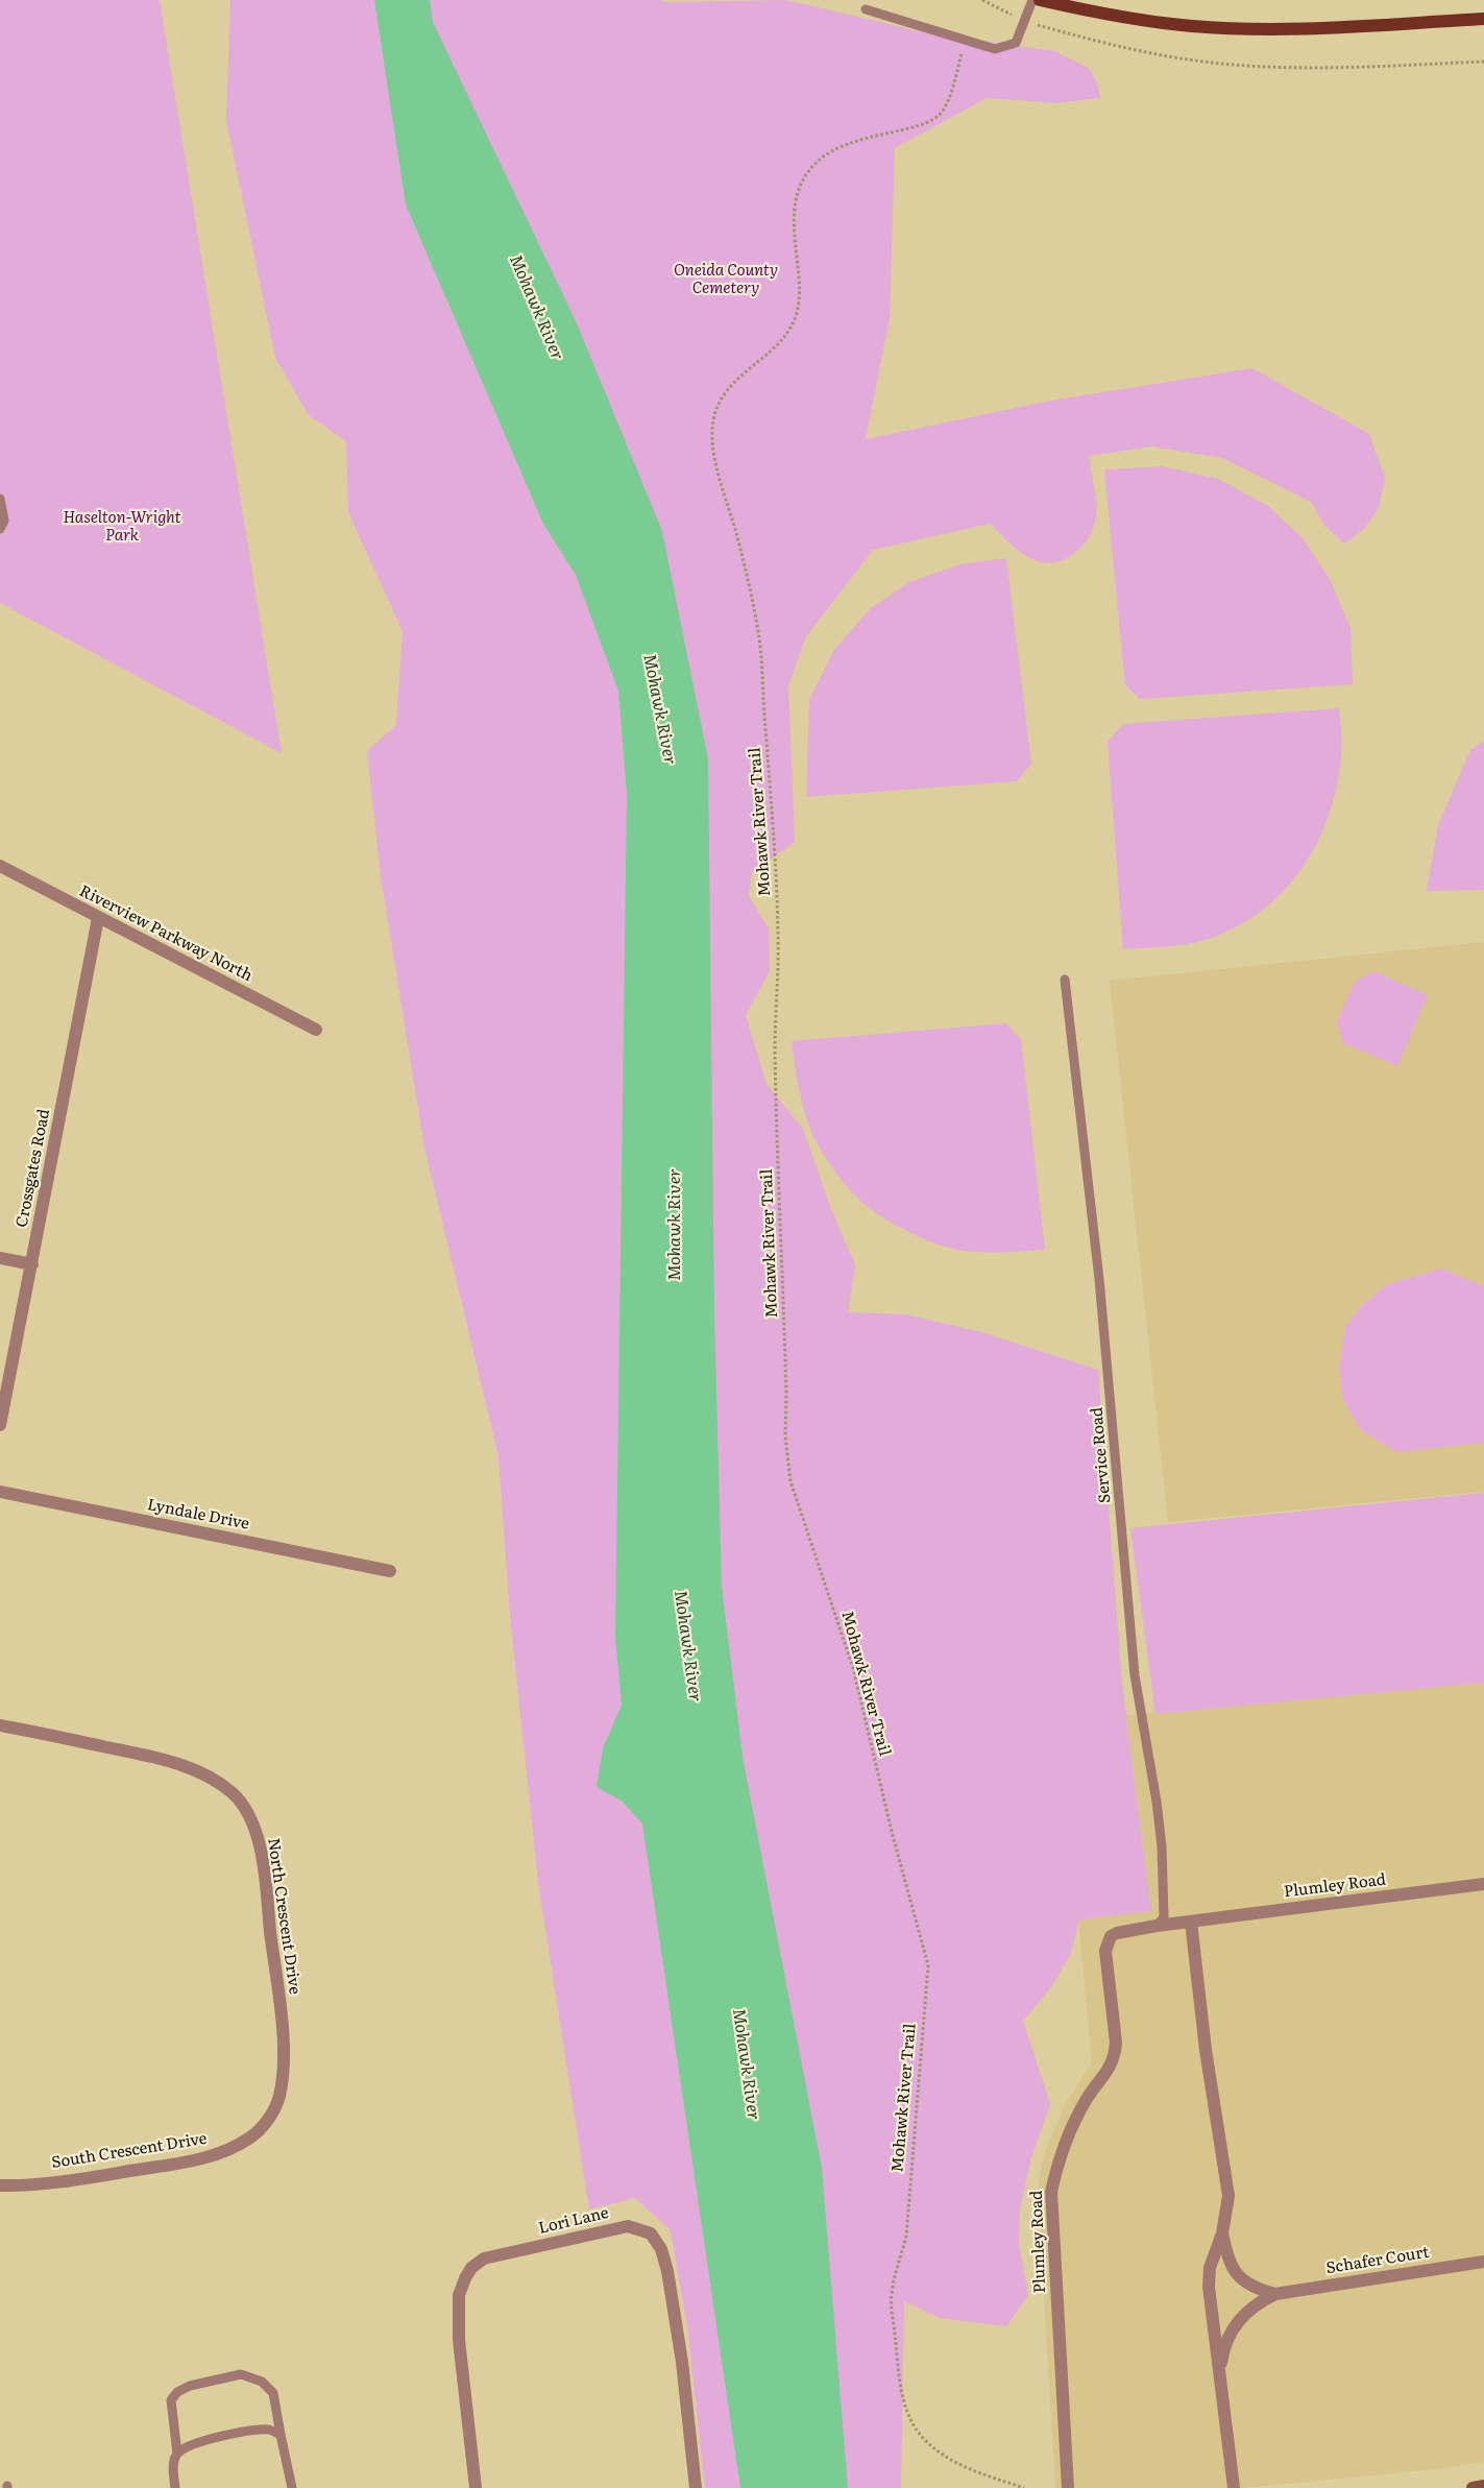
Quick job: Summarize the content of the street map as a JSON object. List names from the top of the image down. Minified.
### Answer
{"streets":{"street":["Riverview Parkway North","Crossgates Road","Lyndale Drive","Plumley Road","North Crescent Drive","South Crescent Drive","Lori Lane","Schafer Court"],"lane":["Service Road"],"path":["Mohawk River Trail"]},"crossings":[["Riverview Parkway North","Crossgates Road"],["Service Road","Plumley Road"],["North Crescent Drive","South Crescent Drive"]],"water":["Mohawk River"],"parks":["Oneida County Cemetery","Haselton-Wright Park"]}
